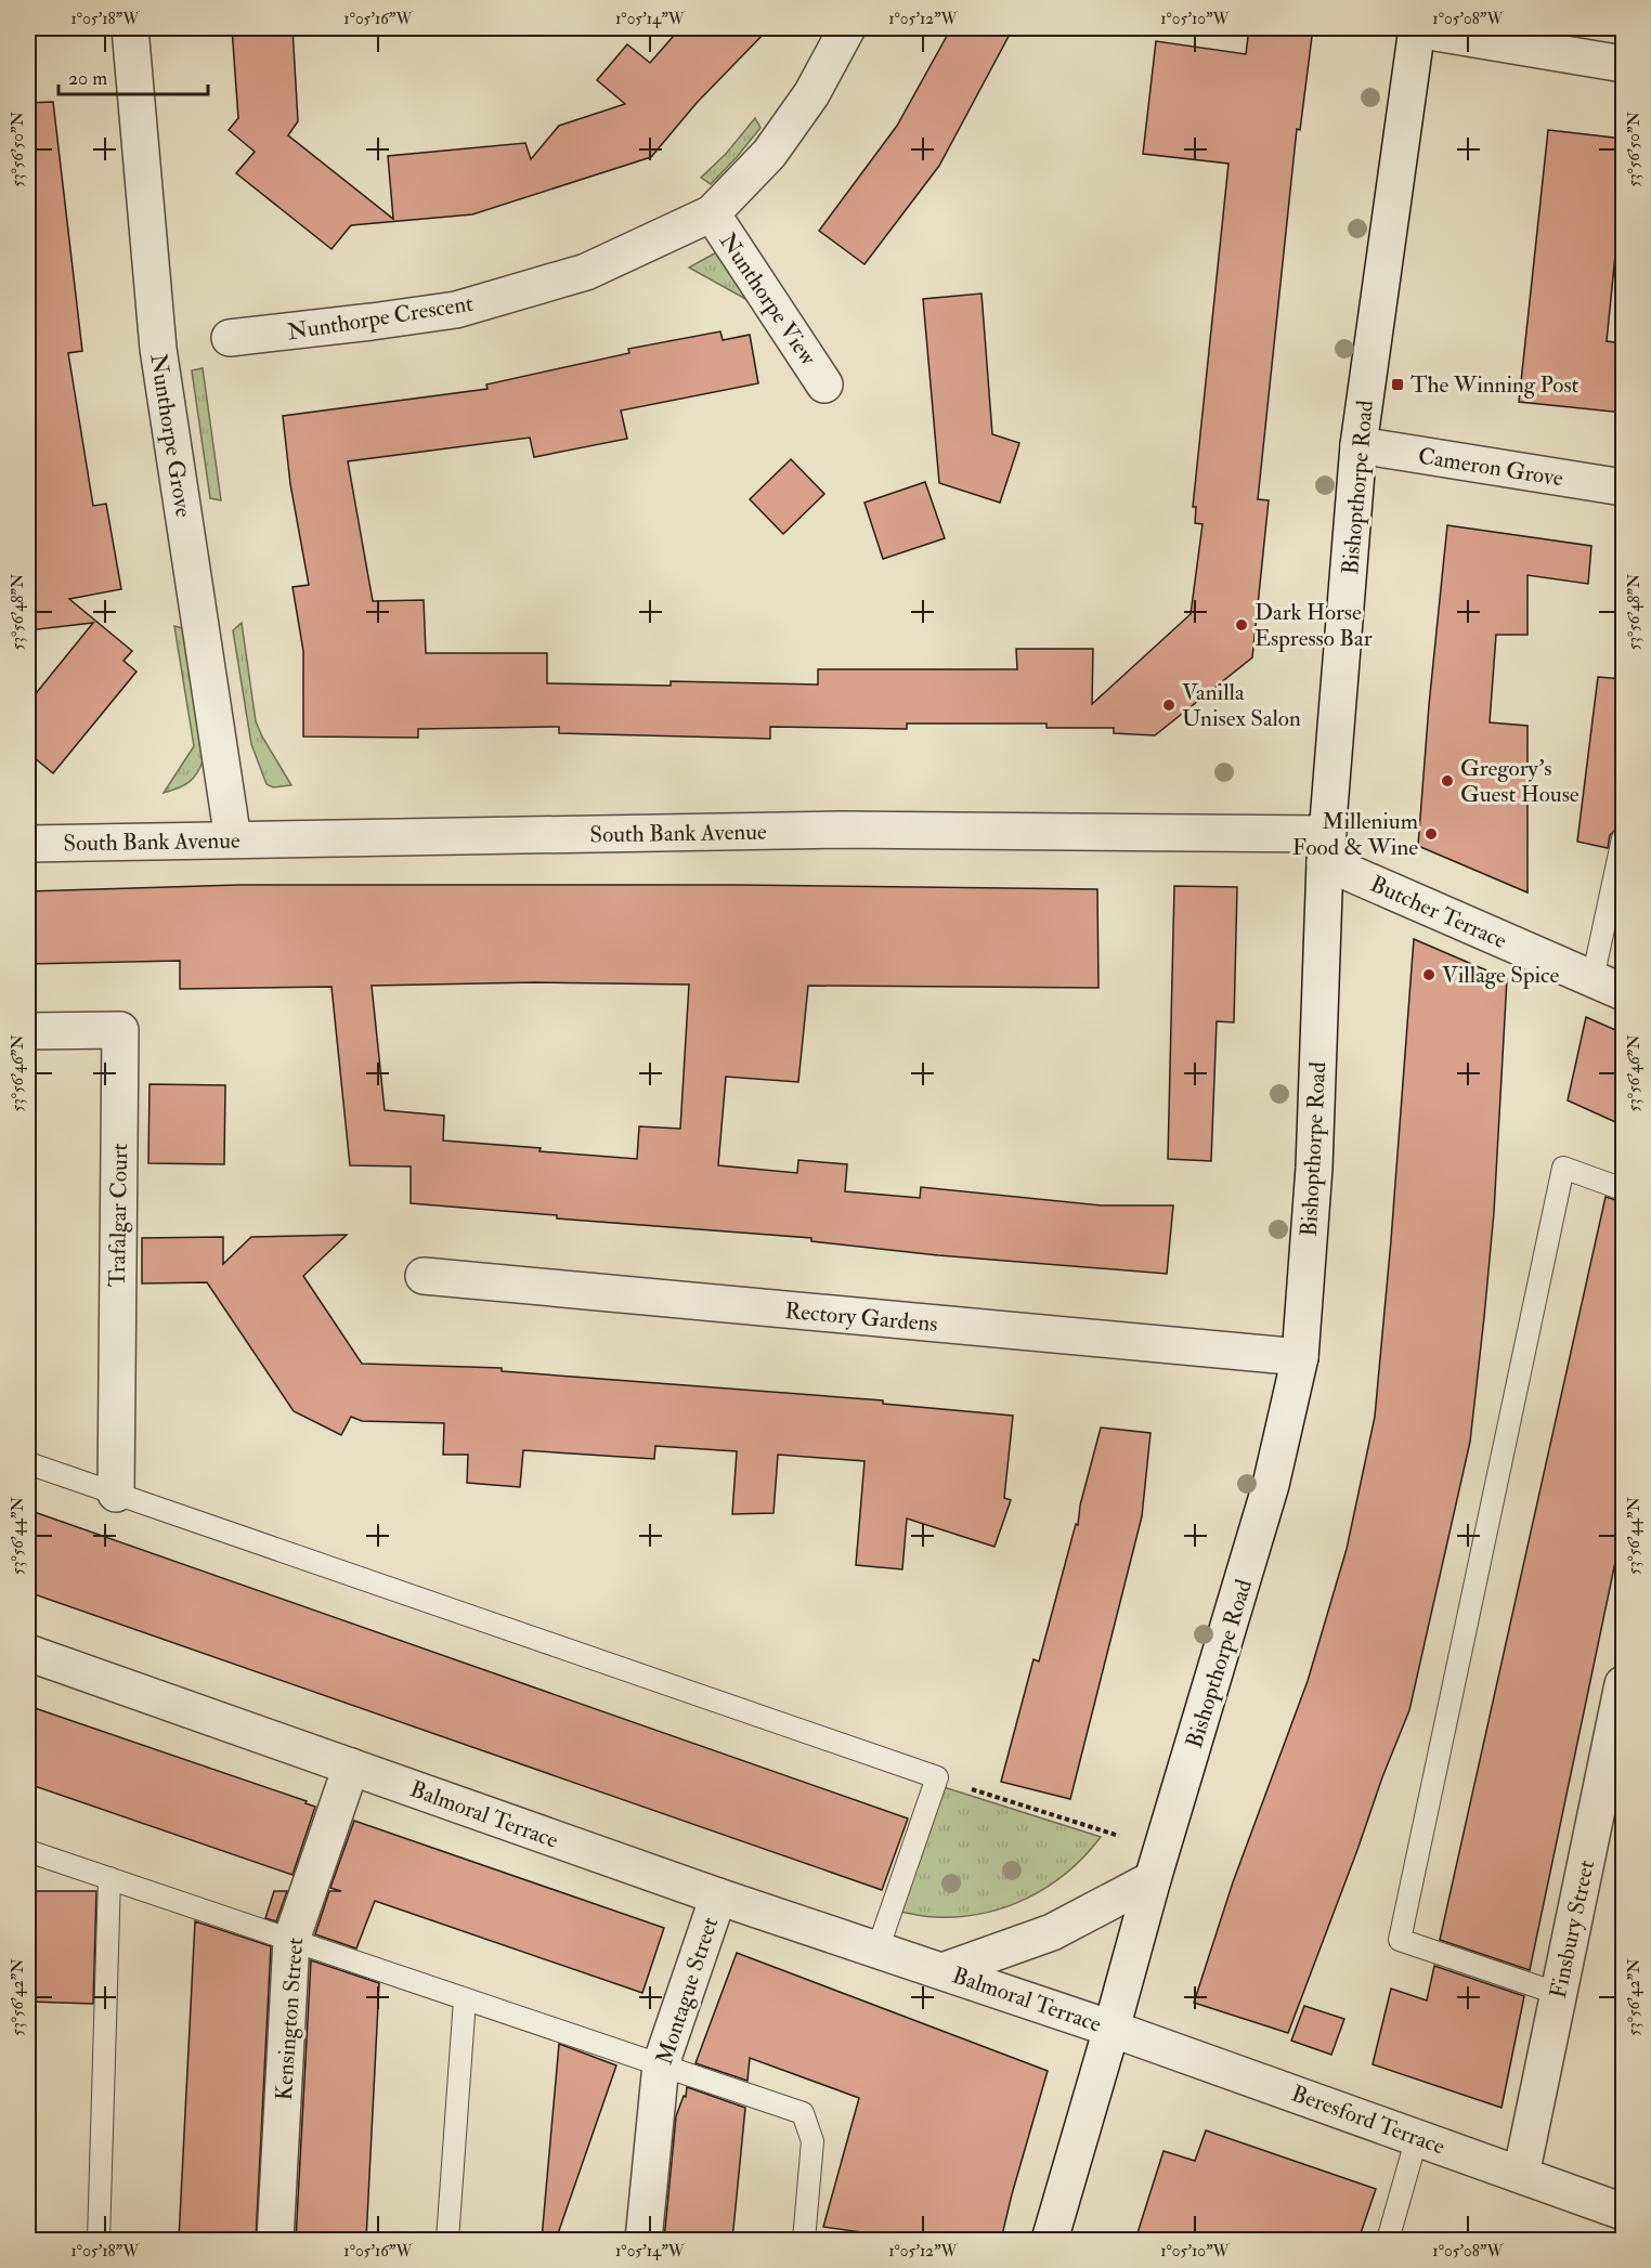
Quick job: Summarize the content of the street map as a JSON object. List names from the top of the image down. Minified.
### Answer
{"streets":{"street":["Nunthorpe View","Nunthorpe Crescent","Nunthorpe Grove","Cameron Grove","Bishopthorpe Road","South Bank Avenue","Butcher Terrace","Trafalgar Court","Rectory Gardens","Balmoral Terrace","Finsbury Street","Montague Street","Kensington Street","Beresford Terrace"]},"crossings":[["Nunthorpe View","Nunthorpe Crescent"],["Nunthorpe Grove","South Bank Avenue"],["Cameron Grove","Bishopthorpe Road"],["Bishopthorpe Road","South Bank Avenue"],["Bishopthorpe Road","Butcher Terrace"],["Bishopthorpe Road","Rectory Gardens"],["Bishopthorpe Road","Balmoral Terrace"],["Bishopthorpe Road","Beresford Terrace"],["South Bank Avenue","Butcher Terrace"],["Balmoral Terrace","Montague Street"],["Balmoral Terrace","Kensington Street"],["Balmoral Terrace","Beresford Terrace"],["Finsbury Street","Beresford Terrace"]],"places":{"transit":["The Winning Post"],"other":["Dark Horse Espresso Bar","Vanilla Unisex Salon","Gregory's Guest House","Millenium Food & Wine","Village Spice"]},"scale_bar":"20 m","coordinates":["1°05'18\"W","1°05'16\"W","1°05'14\"W","1°05'12\"W","1°05'10\"W","1°05'08\"W","53°56'50\"N","53°56'48\"N","53°56'46\"N","53°56'44\"N","53°56'42\"N"]}
